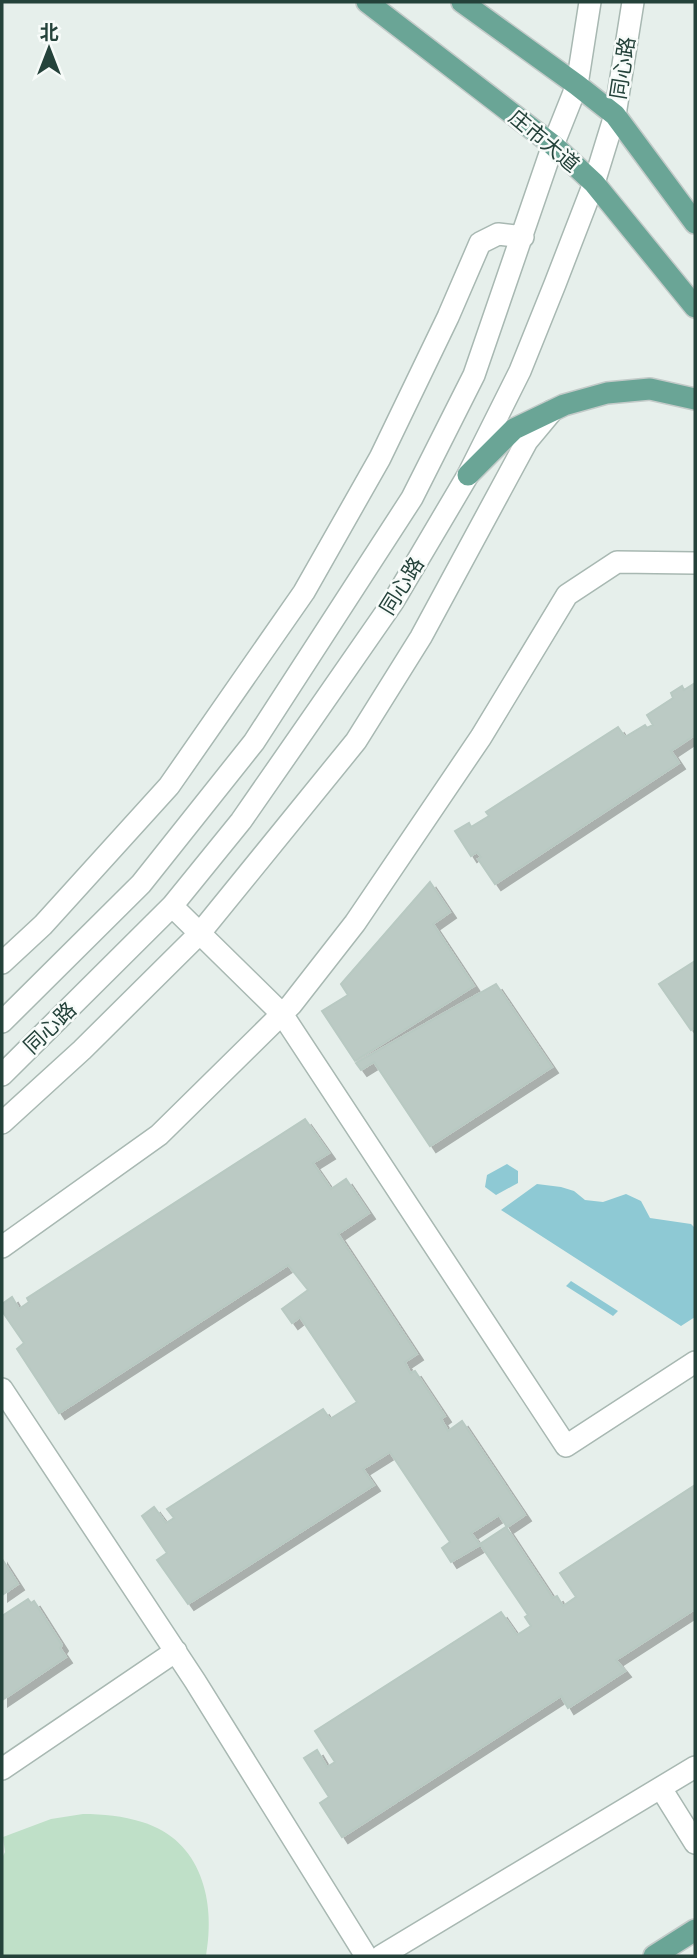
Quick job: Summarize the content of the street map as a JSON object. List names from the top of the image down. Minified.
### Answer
{"streets":{"main road":["庄市大道"],"street":["同心路"]},"crossings":[["同心路","庄市大道"]],"north":"top"}
